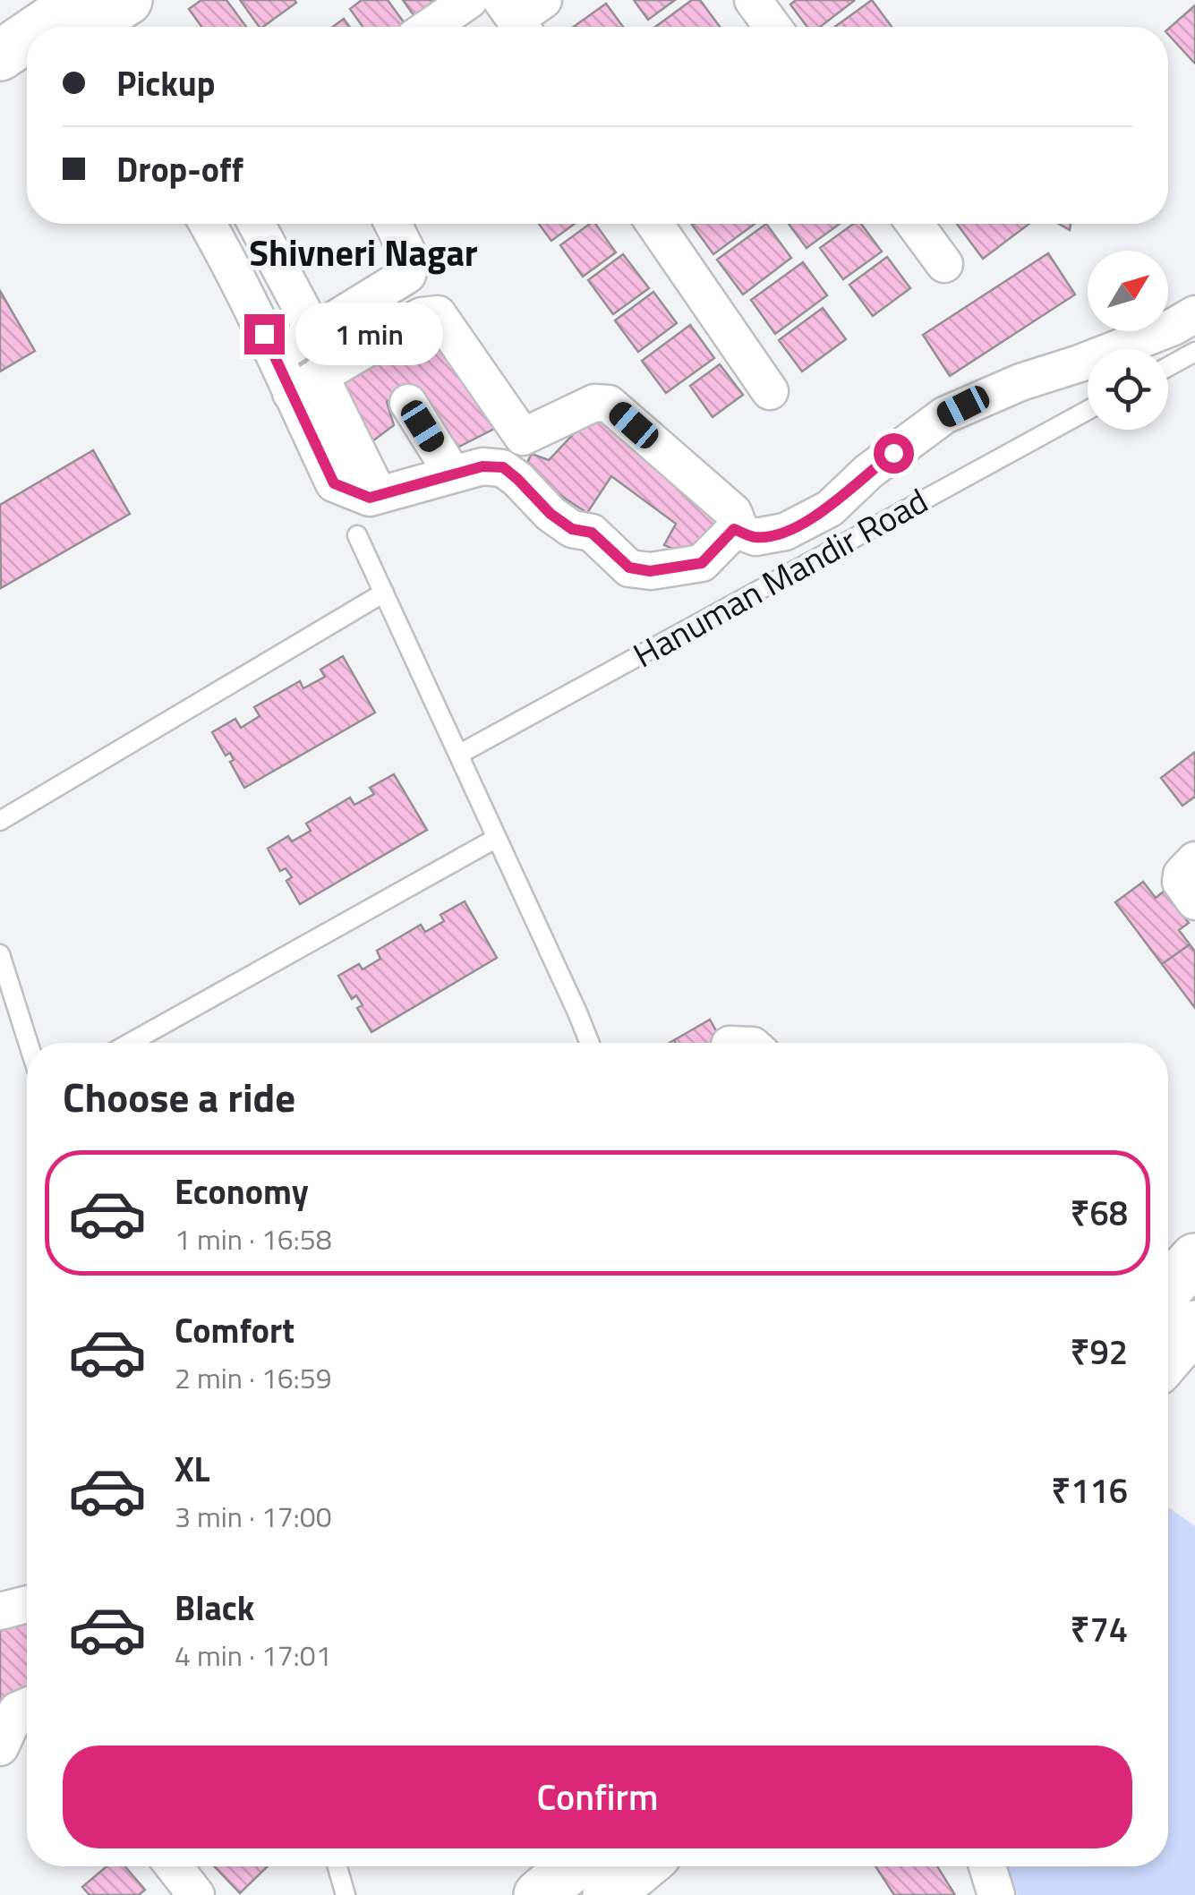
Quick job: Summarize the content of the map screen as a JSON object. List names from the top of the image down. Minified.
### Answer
{"streets":{"lane":["Hanuman Mandir Road"]},"districts":["Shivneri Nagar"],"north":"top right","page":{"banner":["Pickup","Drop-off"],"bubble":"1 min","heading":"Choose a ride","list":[{"name":"Economy","note":"1 min · 16:58","value":"₹68"},{"name":"Comfort","note":"2 min · 16:59","value":"₹92"},{"name":"XL","note":"3 min · 17:00","value":"₹116"},{"name":"Black","note":"4 min · 17:01","value":"₹74"}],"buttons":"Confirm"}}
